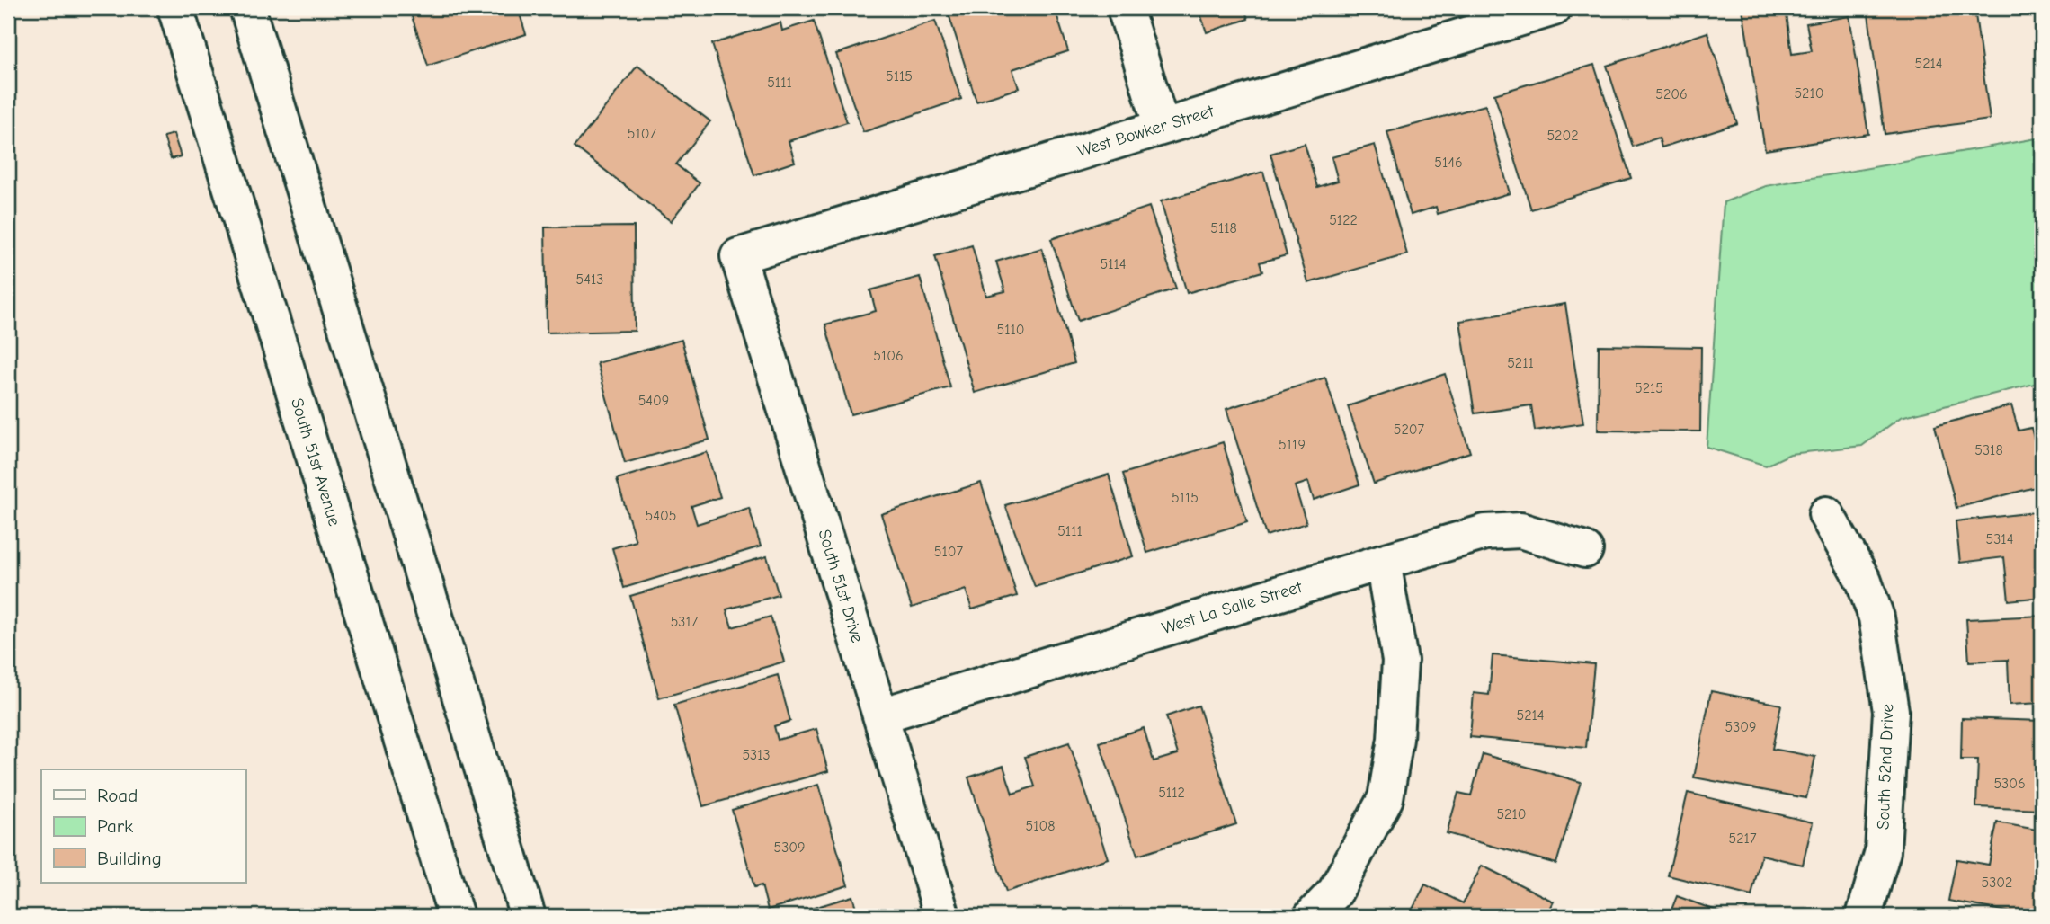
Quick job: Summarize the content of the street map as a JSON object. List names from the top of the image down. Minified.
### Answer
{"streets":{"street":["West Bowker Street","South 51st Avenue","South 51st Drive","West La Salle Street","South 52nd Drive"]},"crossings":[["West Bowker Street","South 51st Drive"],["South 51st Drive","West La Salle Street"]],"house_numbers":["5214","5115","5111","5210","5206","5107","5202","5146","5122","5118","5114","5413","5110","5106","5211","5215","5409","5207","5119","5318","5115","5405","5111","5314","5107","5317","5214","5309","5313","5306","5112","5210","5108","5217","5309","5302"],"legend":["Road","Park","Building"]}
